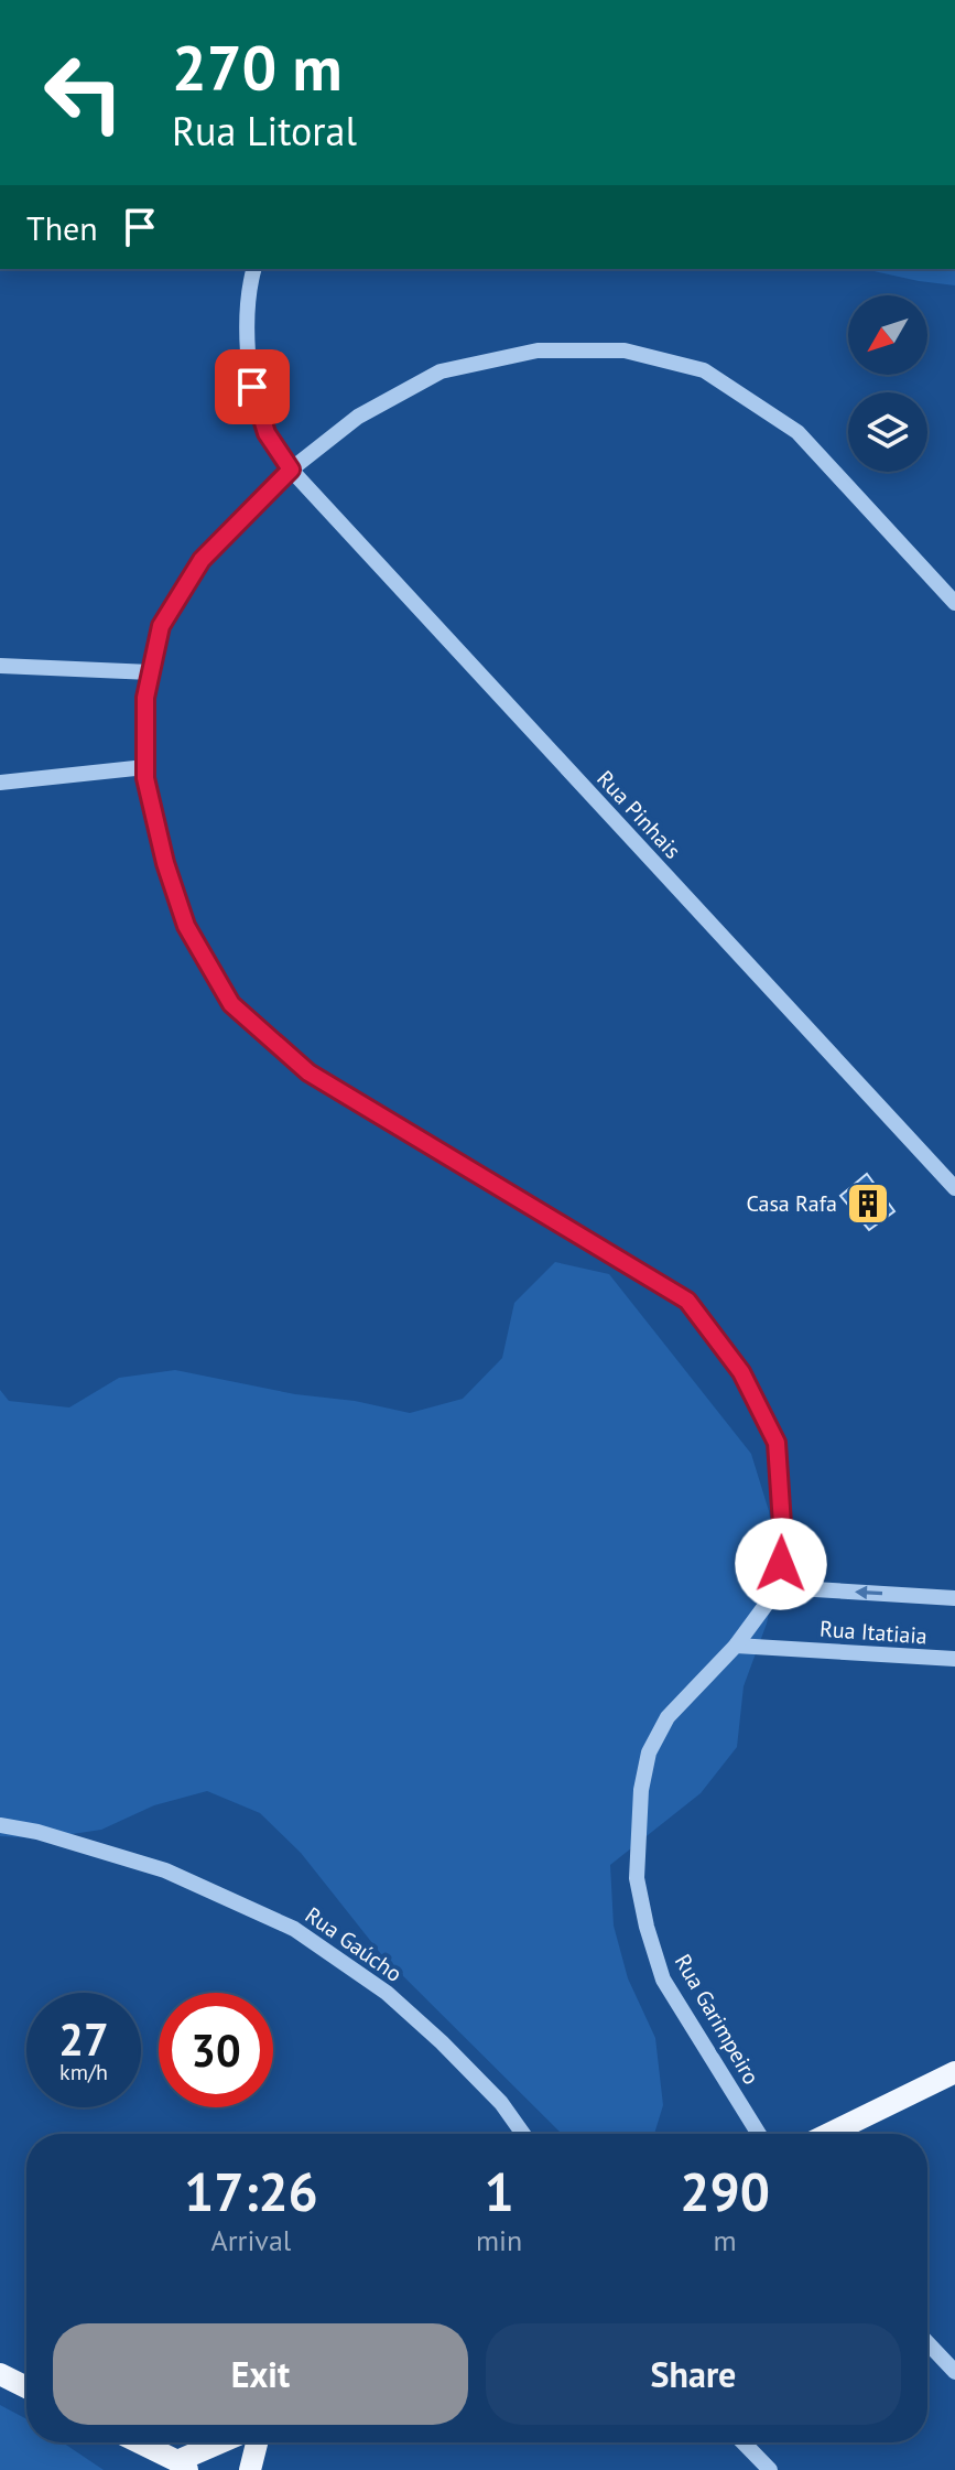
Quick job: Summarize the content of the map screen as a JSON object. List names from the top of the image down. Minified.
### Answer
{"streets":{"street":["Rua Pinhais","Rua Itatiaia","Rua Gaúcho","Rua Garimpeiro"]},"crossings":[["Rua Itatiaia","Rua Garimpeiro"]],"places":{"building":["Casa Rafa"]},"north":"bottom left","page":{"turn":["270 m","Rua Litoral"],"then":"Then","speed":"27 km/h","limit":"30","eta":["17:26","Arrival","1","min","290","m"],"buttons":["Exit","Share"]}}
